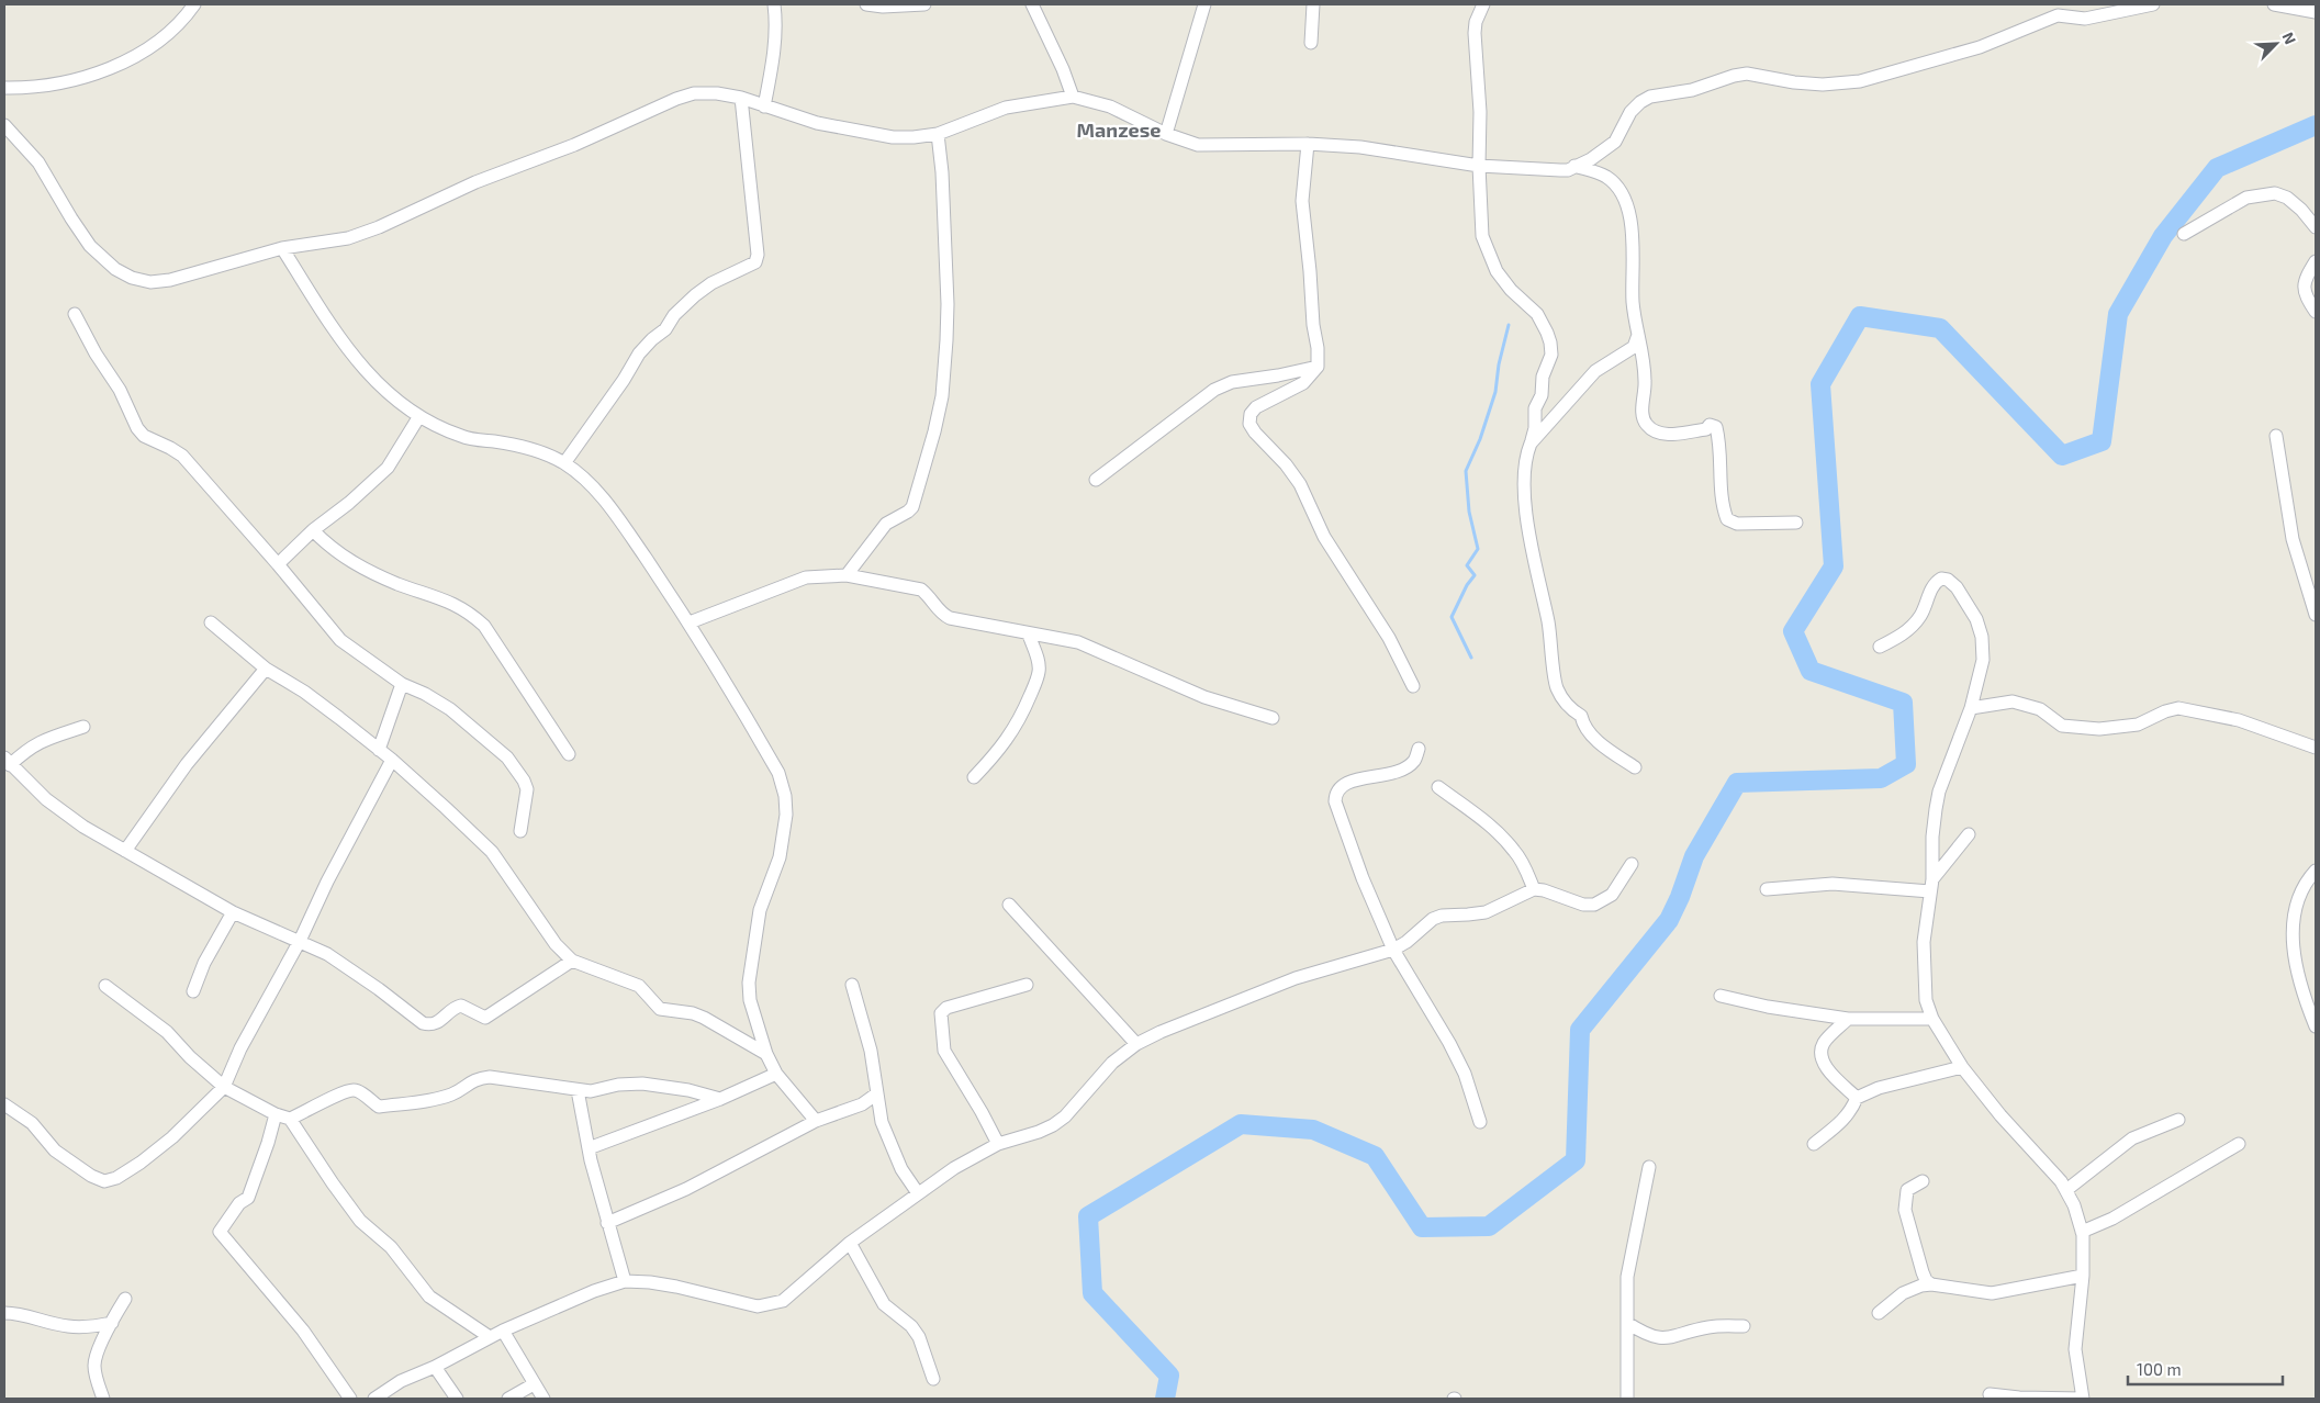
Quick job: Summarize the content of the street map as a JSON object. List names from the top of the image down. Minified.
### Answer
{"districts":["Manzese"],"scale_bar":"100 m","north":"top right"}
